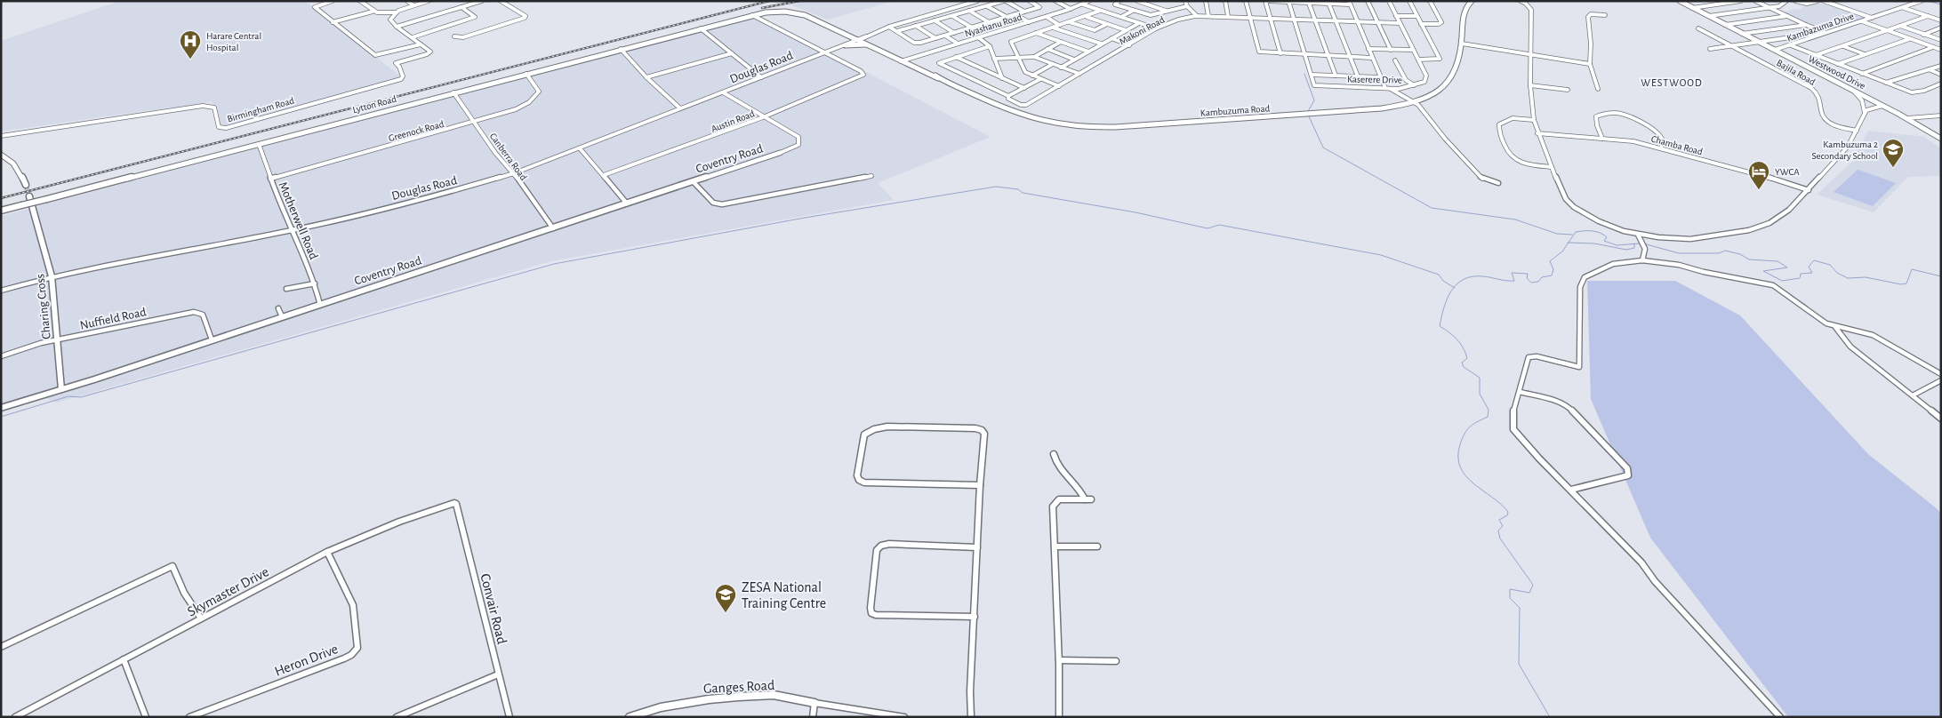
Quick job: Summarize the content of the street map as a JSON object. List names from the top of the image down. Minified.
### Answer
{"streets":{"main road":["Westwood Drive","Lytton Road","Kambuzuma Road","Coventry Road","Charing Cross","Ganges Road"],"street":["Nyashanu Road","Kambazuma Drive","Makoni Road","Douglas Road","Bajila Road","Kaserere Drive","Birmingham Road","Austin Road","Greenock Road","Chamba Road","Canberra Road","Motherwell Road","Nuffield Road","Skymaster Drive","Convair Road","Heron Drive"]},"crossings":[["Nyashanu Road","Kambuzuma Road"],["Kambazuma Drive","Westwood Drive"],["Makoni Road","Kaserere Drive"],["Douglas Road","Kambuzuma Road"],["Douglas Road","Austin Road"],["Douglas Road","Canberra Road"],["Douglas Road","Motherwell Road"],["Douglas Road","Charing Cross"],["Lytton Road","Kambuzuma Road"],["Lytton Road","Greenock Road"],["Lytton Road","Canberra Road"],["Lytton Road","Motherwell Road"],["Greenock Road","Canberra Road"],["Greenock Road","Motherwell Road"],["Canberra Road","Coventry Road"],["Coventry Road","Motherwell Road"],["Coventry Road","Charing Cross"],["Coventry Road","Nuffield Road"],["Charing Cross","Nuffield Road"],["Skymaster Drive","Convair Road"],["Skymaster Drive","Heron Drive"]],"districts":["WESTWOOD"],"places":{"hospital":["Harare Central Hospital"],"school or university":["Kambuzuma 2 Secondary School","ZESA National Training Centre"],"hotel":["YWCA"]}}
